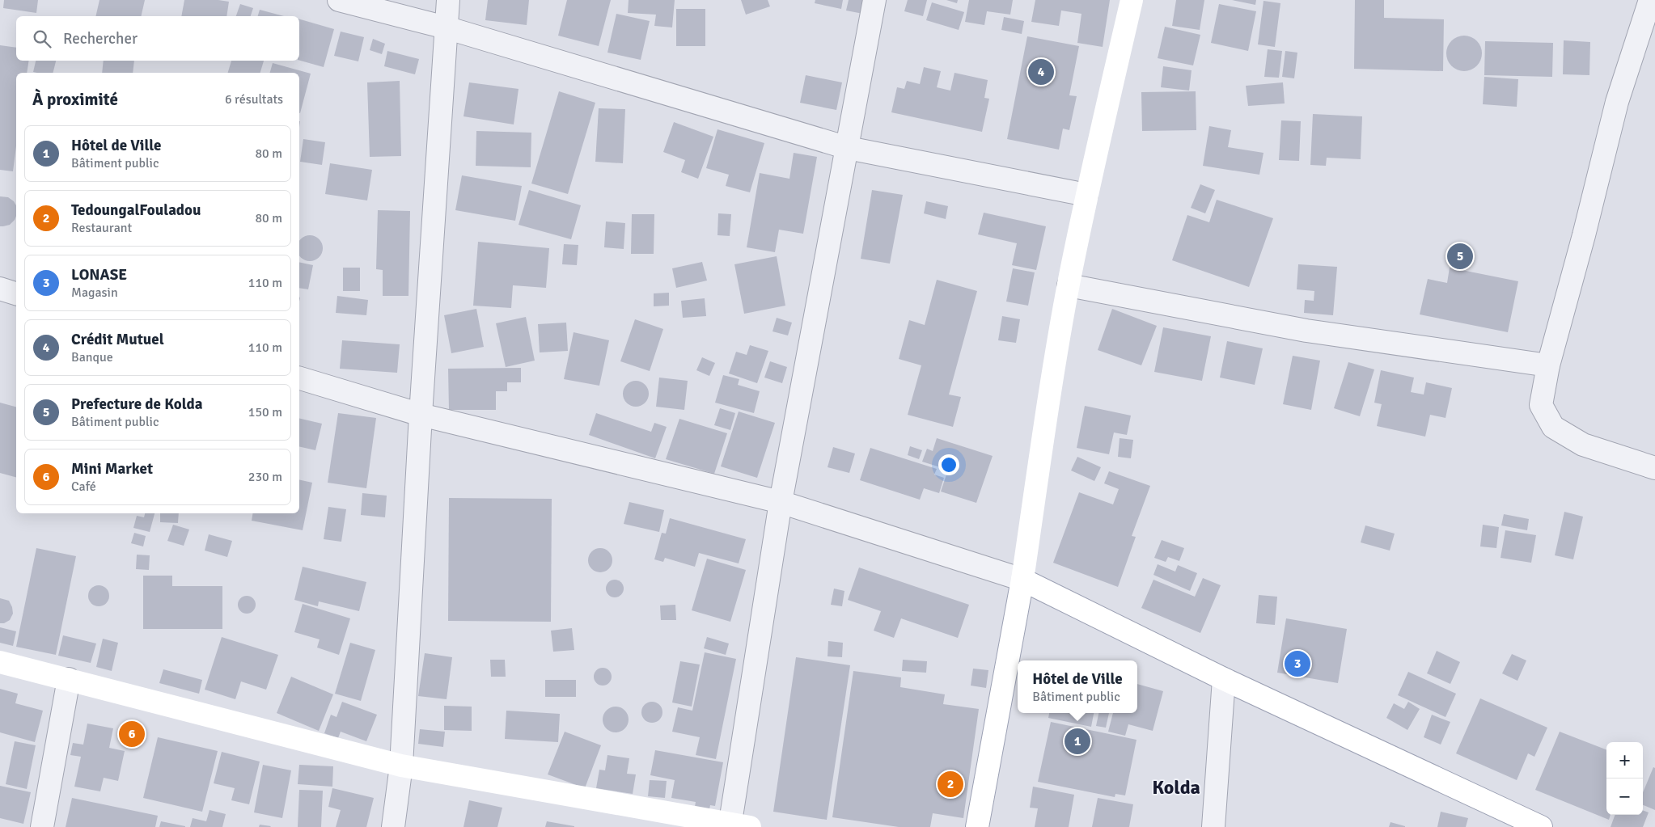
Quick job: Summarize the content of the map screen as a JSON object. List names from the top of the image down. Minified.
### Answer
{"districts":["Kolda"],"page":{"search":"Rechercher","pins":["4","5","3","6","1","2"],"heading":["À proximité","6 résultats"],"list":[{"mark":"1","name":"Hôtel de Ville","note":"Bâtiment public","value":"80 m"},{"mark":"2","name":"TedoungalFouladou","note":"Restaurant","value":"80 m"},{"mark":"3","name":"LONASE","note":"Magasin","value":"110 m"},{"mark":"4","name":"Crédit Mutuel","note":"Banque","value":"110 m"},{"mark":"5","name":"Prefecture de Kolda","note":"Bâtiment public","value":"150 m"},{"mark":"6","name":"Mini Market","note":"Café","value":"230 m"}],"popup":["Hôtel de Ville","Bâtiment public"],"map_buttons":["+","−"]}}
